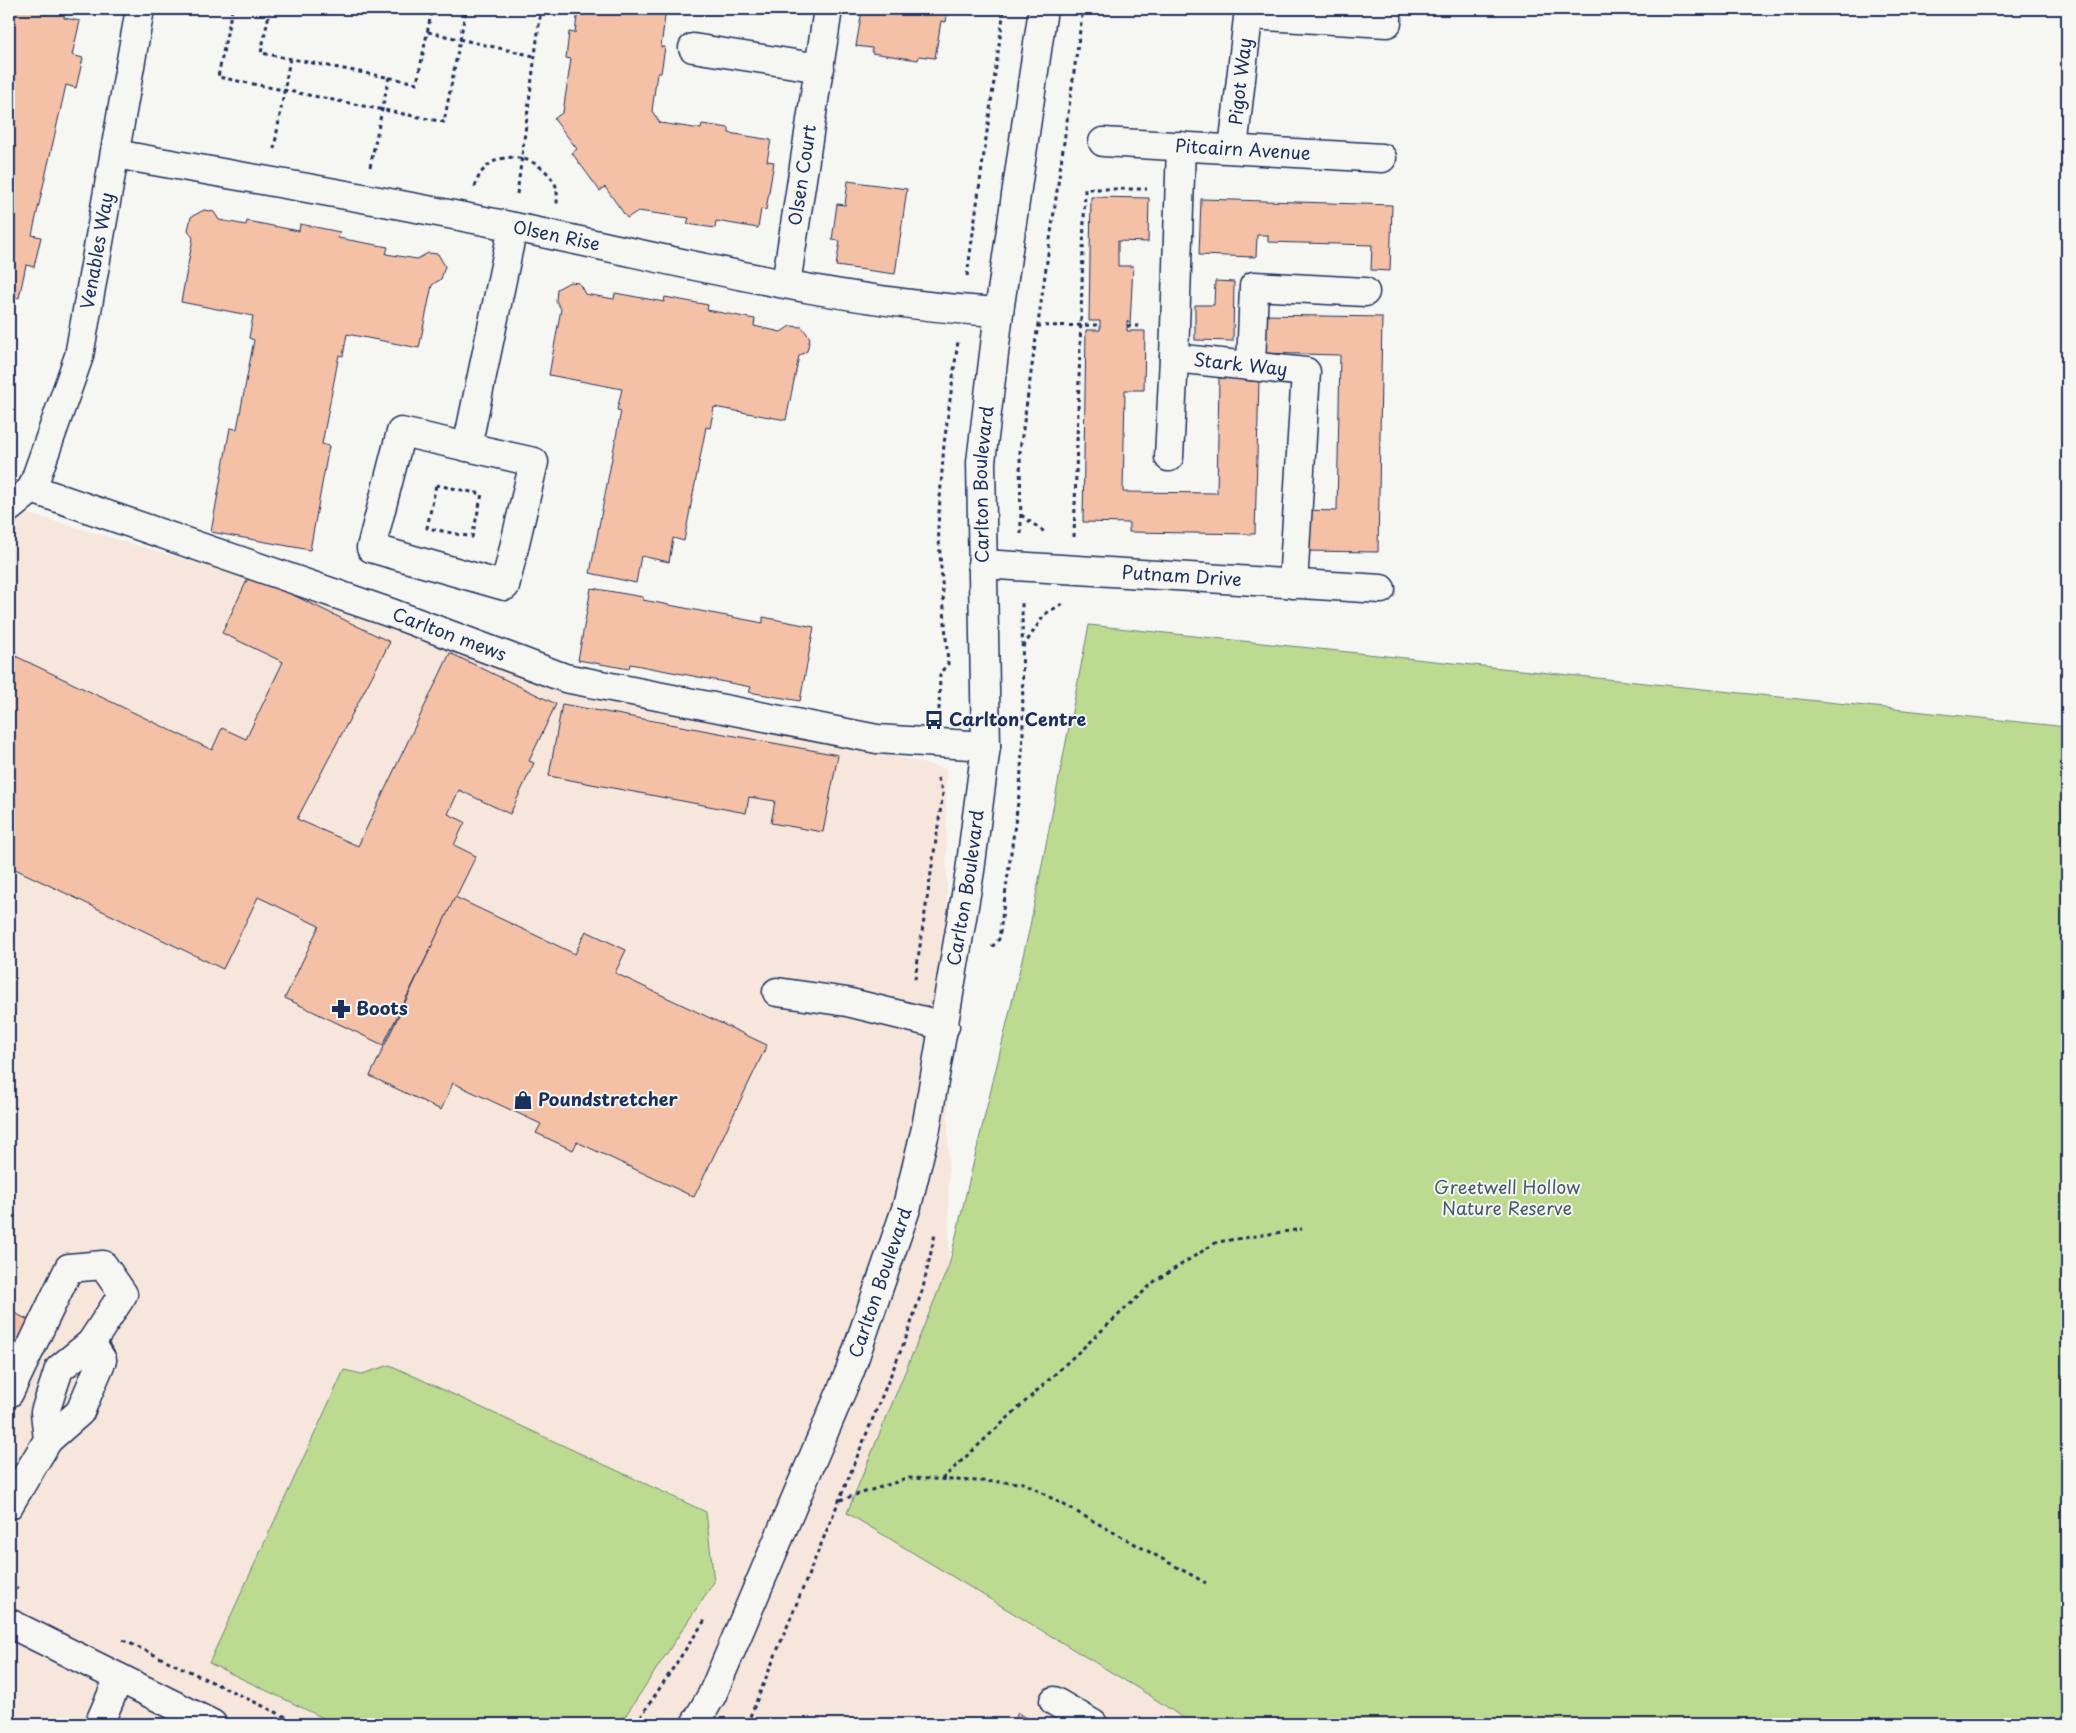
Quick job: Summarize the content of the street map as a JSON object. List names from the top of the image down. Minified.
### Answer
{"streets":{"street":["Pigot Way","Pitcairn Avenue","Olsen Court","Olsen Rise","Venables Way","Stark Way","Carlton Boulevard","Putnam Drive","Carlton mews"]},"crossings":[["Pigot Way","Pitcairn Avenue"],["Pitcairn Avenue","Stark Way"],["Olsen Court","Olsen Rise"],["Olsen Rise","Venables Way"],["Olsen Rise","Carlton Boulevard"],["Venables Way","Carlton mews"],["Stark Way","Putnam Drive"],["Carlton Boulevard","Putnam Drive"],["Carlton Boulevard","Carlton mews"]],"parks":["Greetwell Hollow Nature Reserve"],"places":{"bus stop":["Carlton Centre"],"pharmacy":["Boots"],"shop":["Poundstretcher"]}}
